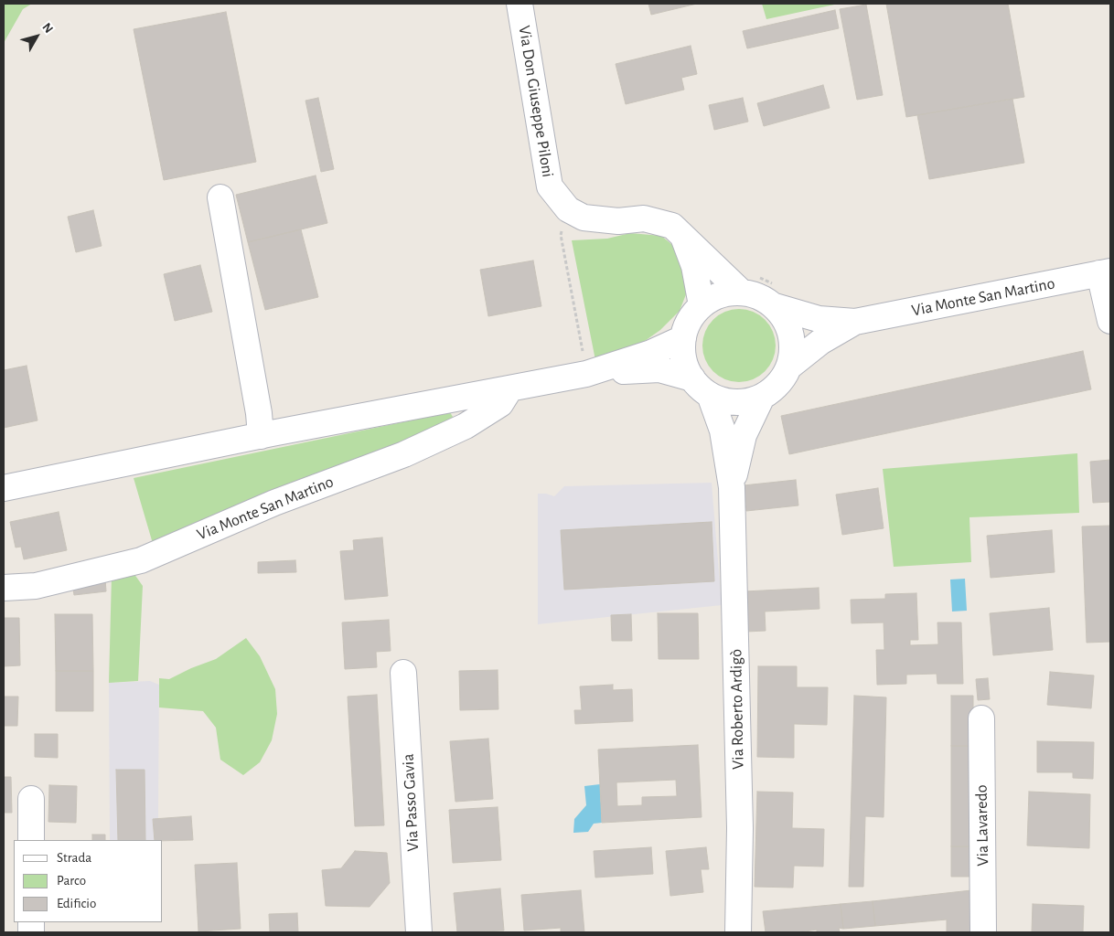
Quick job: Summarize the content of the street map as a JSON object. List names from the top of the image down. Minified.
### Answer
{"streets":{"street":["Via Don Giuseppe Piloni","Via Monte San Martino","Via Roberto Ardigò","Via Passo Gavia","Via Lavaredo"]},"crossings":[["Via Don Giuseppe Piloni","Via Monte San Martino"],["Via Don Giuseppe Piloni","Via Roberto Ardigò"],["Via Monte San Martino","Via Roberto Ardigò"]],"legend":["Strada","Parco","Edificio"],"north":"top right"}
